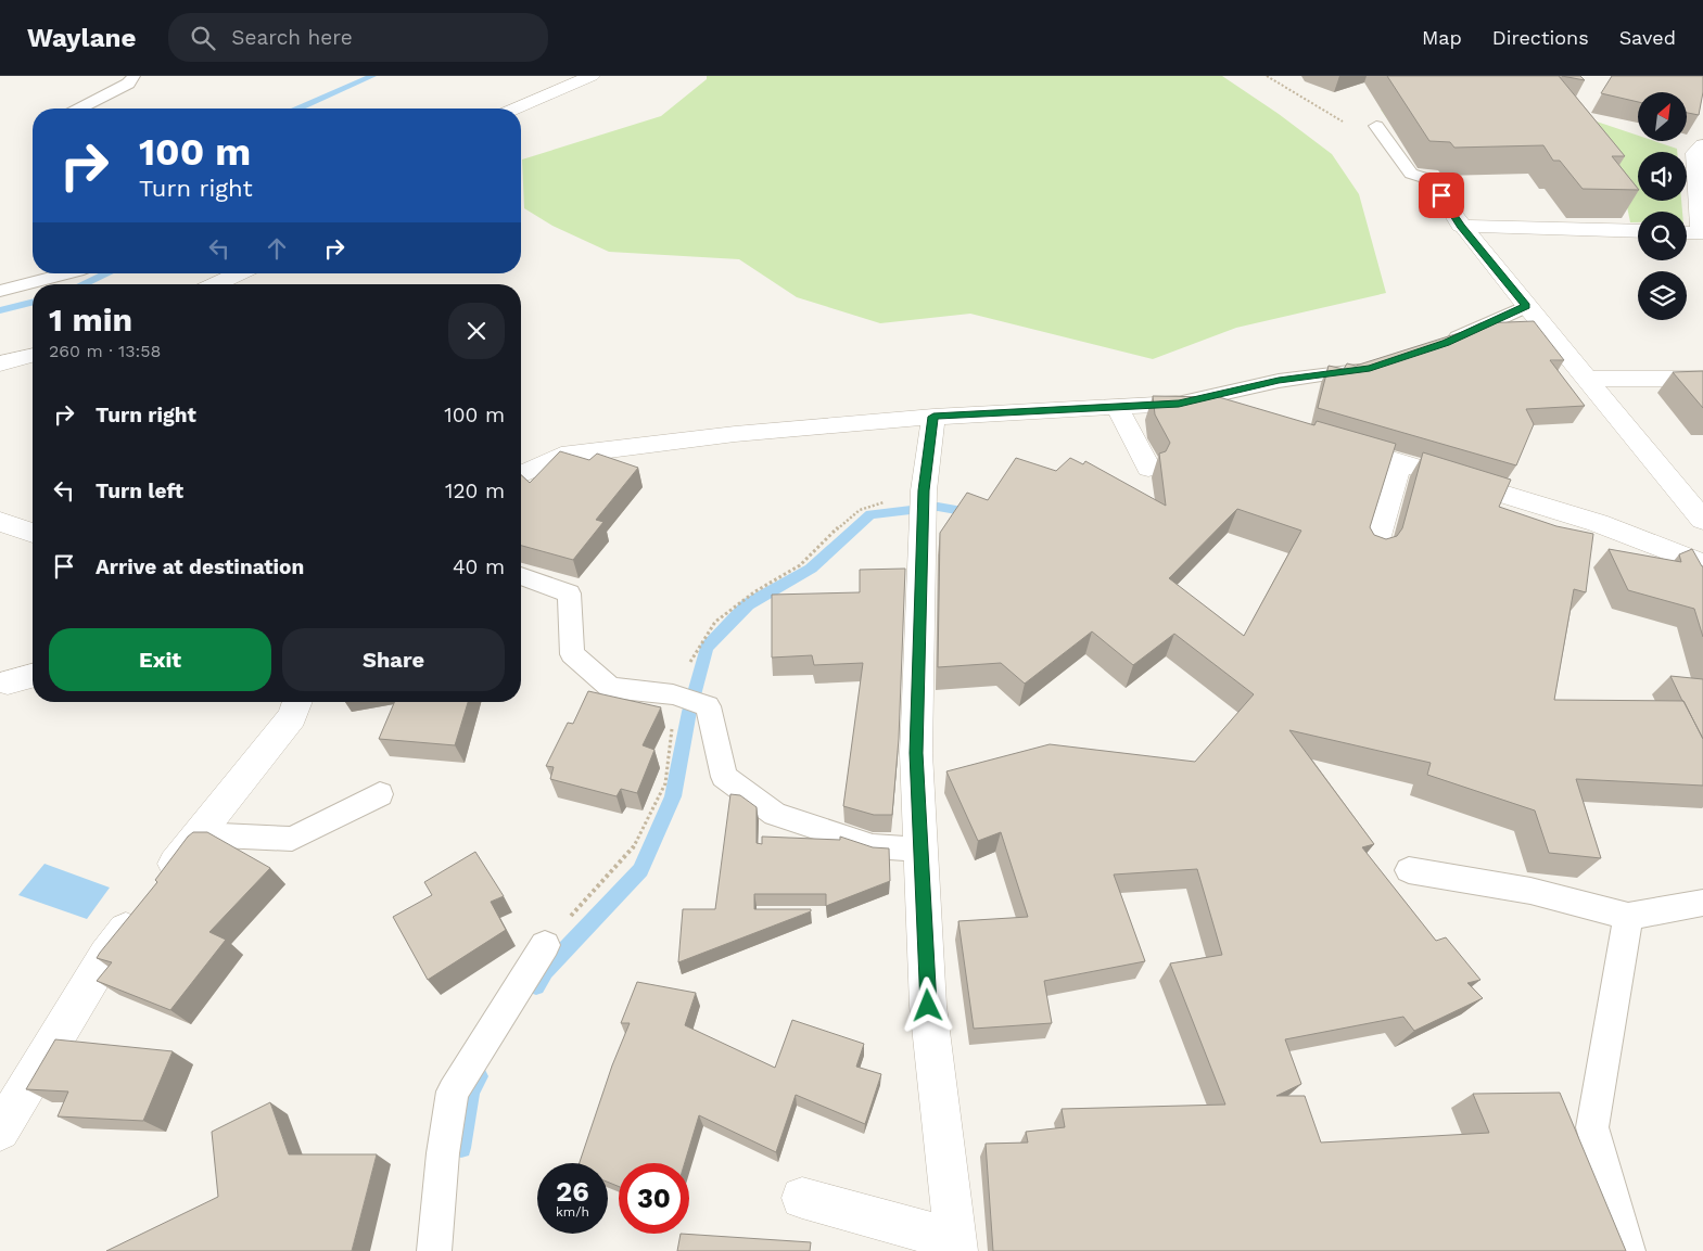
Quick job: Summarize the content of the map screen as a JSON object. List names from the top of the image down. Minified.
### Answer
{"north":"top right","page":{"header":"Waylane","search":"Search here","nav":["Map","Directions","Saved"],"turn":["100 m","Turn right"],"heading":["1 min","260 m · 13:58"],"list":[{"name":"Turn right","value":"100 m"},{"name":"Turn left","value":"120 m"},{"name":"Arrive at destination","value":"40 m"}],"buttons":["Exit","Share"],"speed":"26 km/h","limit":"30"}}
